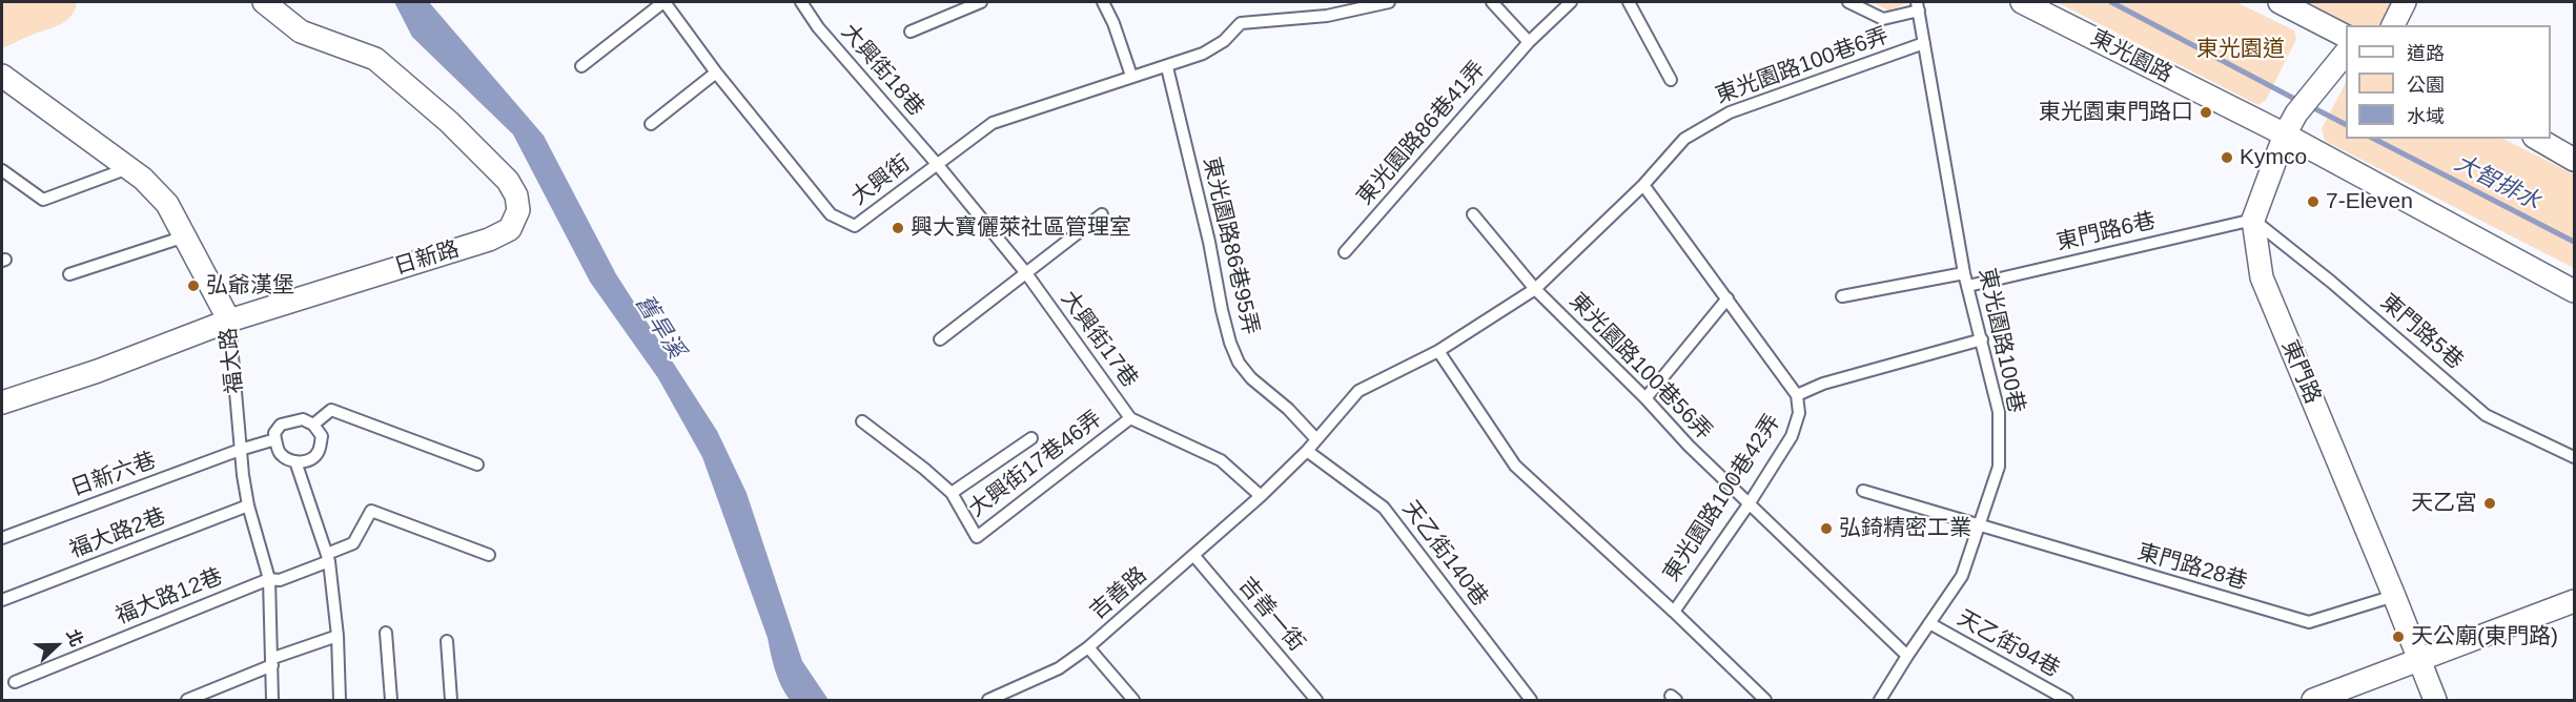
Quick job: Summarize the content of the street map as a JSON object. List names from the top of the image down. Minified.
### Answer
{"streets":{"street":["東光園路","日新路","福大路","東門路"],"lane":["東光園路100巷6弄","大興街18巷","東光園路86巷41弄","大興街","東門路6巷","東光園路86巷95弄","東門路5巷","大興街17巷","東光園路100巷","東光園路100巷56弄","大興街17巷46弄","日新六巷","東光園路100巷42弄","福大路2巷","天乙街140巷","東門路28巷","吉善路","福大路12巷","吉善一街","天乙街94巷"]},"crossings":[["東光園路","東門路"],["東光園路100巷6弄","東光園路86巷95弄"],["東光園路100巷6弄","大興街17巷"],["東光園路100巷6弄","東光園路100巷"],["東光園路100巷6弄","東光園路100巷56弄"],["東光園路100巷6弄","天乙街140巷"],["東光園路100巷6弄","吉善路"],["大興街18巷","大興街"],["大興街18巷","大興街17巷"],["大興街","東光園路86巷95弄"],["大興街","大興街17巷"],["東門路6巷","東門路5巷"],["東門路6巷","東光園路100巷"],["東門路6巷","東門路"],["日新路","福大路"],["東門路5巷","東門路"],["大興街17巷","大興街17巷46弄"],["大興街17巷","吉善路"],["東光園路100巷","東光園路100巷56弄"],["東光園路100巷","東光園路100巷42弄"],["東光園路100巷","東門路28巷"],["東光園路100巷","天乙街94巷"],["福大路","日新六巷"],["福大路","福大路2巷"],["福大路","福大路12巷"],["東光園路100巷56弄","東光園路100巷42弄"],["東門路","東門路28巷"],["吉善路","吉善一街"]],"water":["大智排水","舊旱溪"],"parks":["東光園道"],"places":["東光園東門路口","Kymco","7-Eleven","興大寶儷萊社區管理室","弘爺漢堡","天乙宮","弘錡精密工業","天公廟(東門路)"],"legend":["道路","公園","水域"],"north":"right"}
